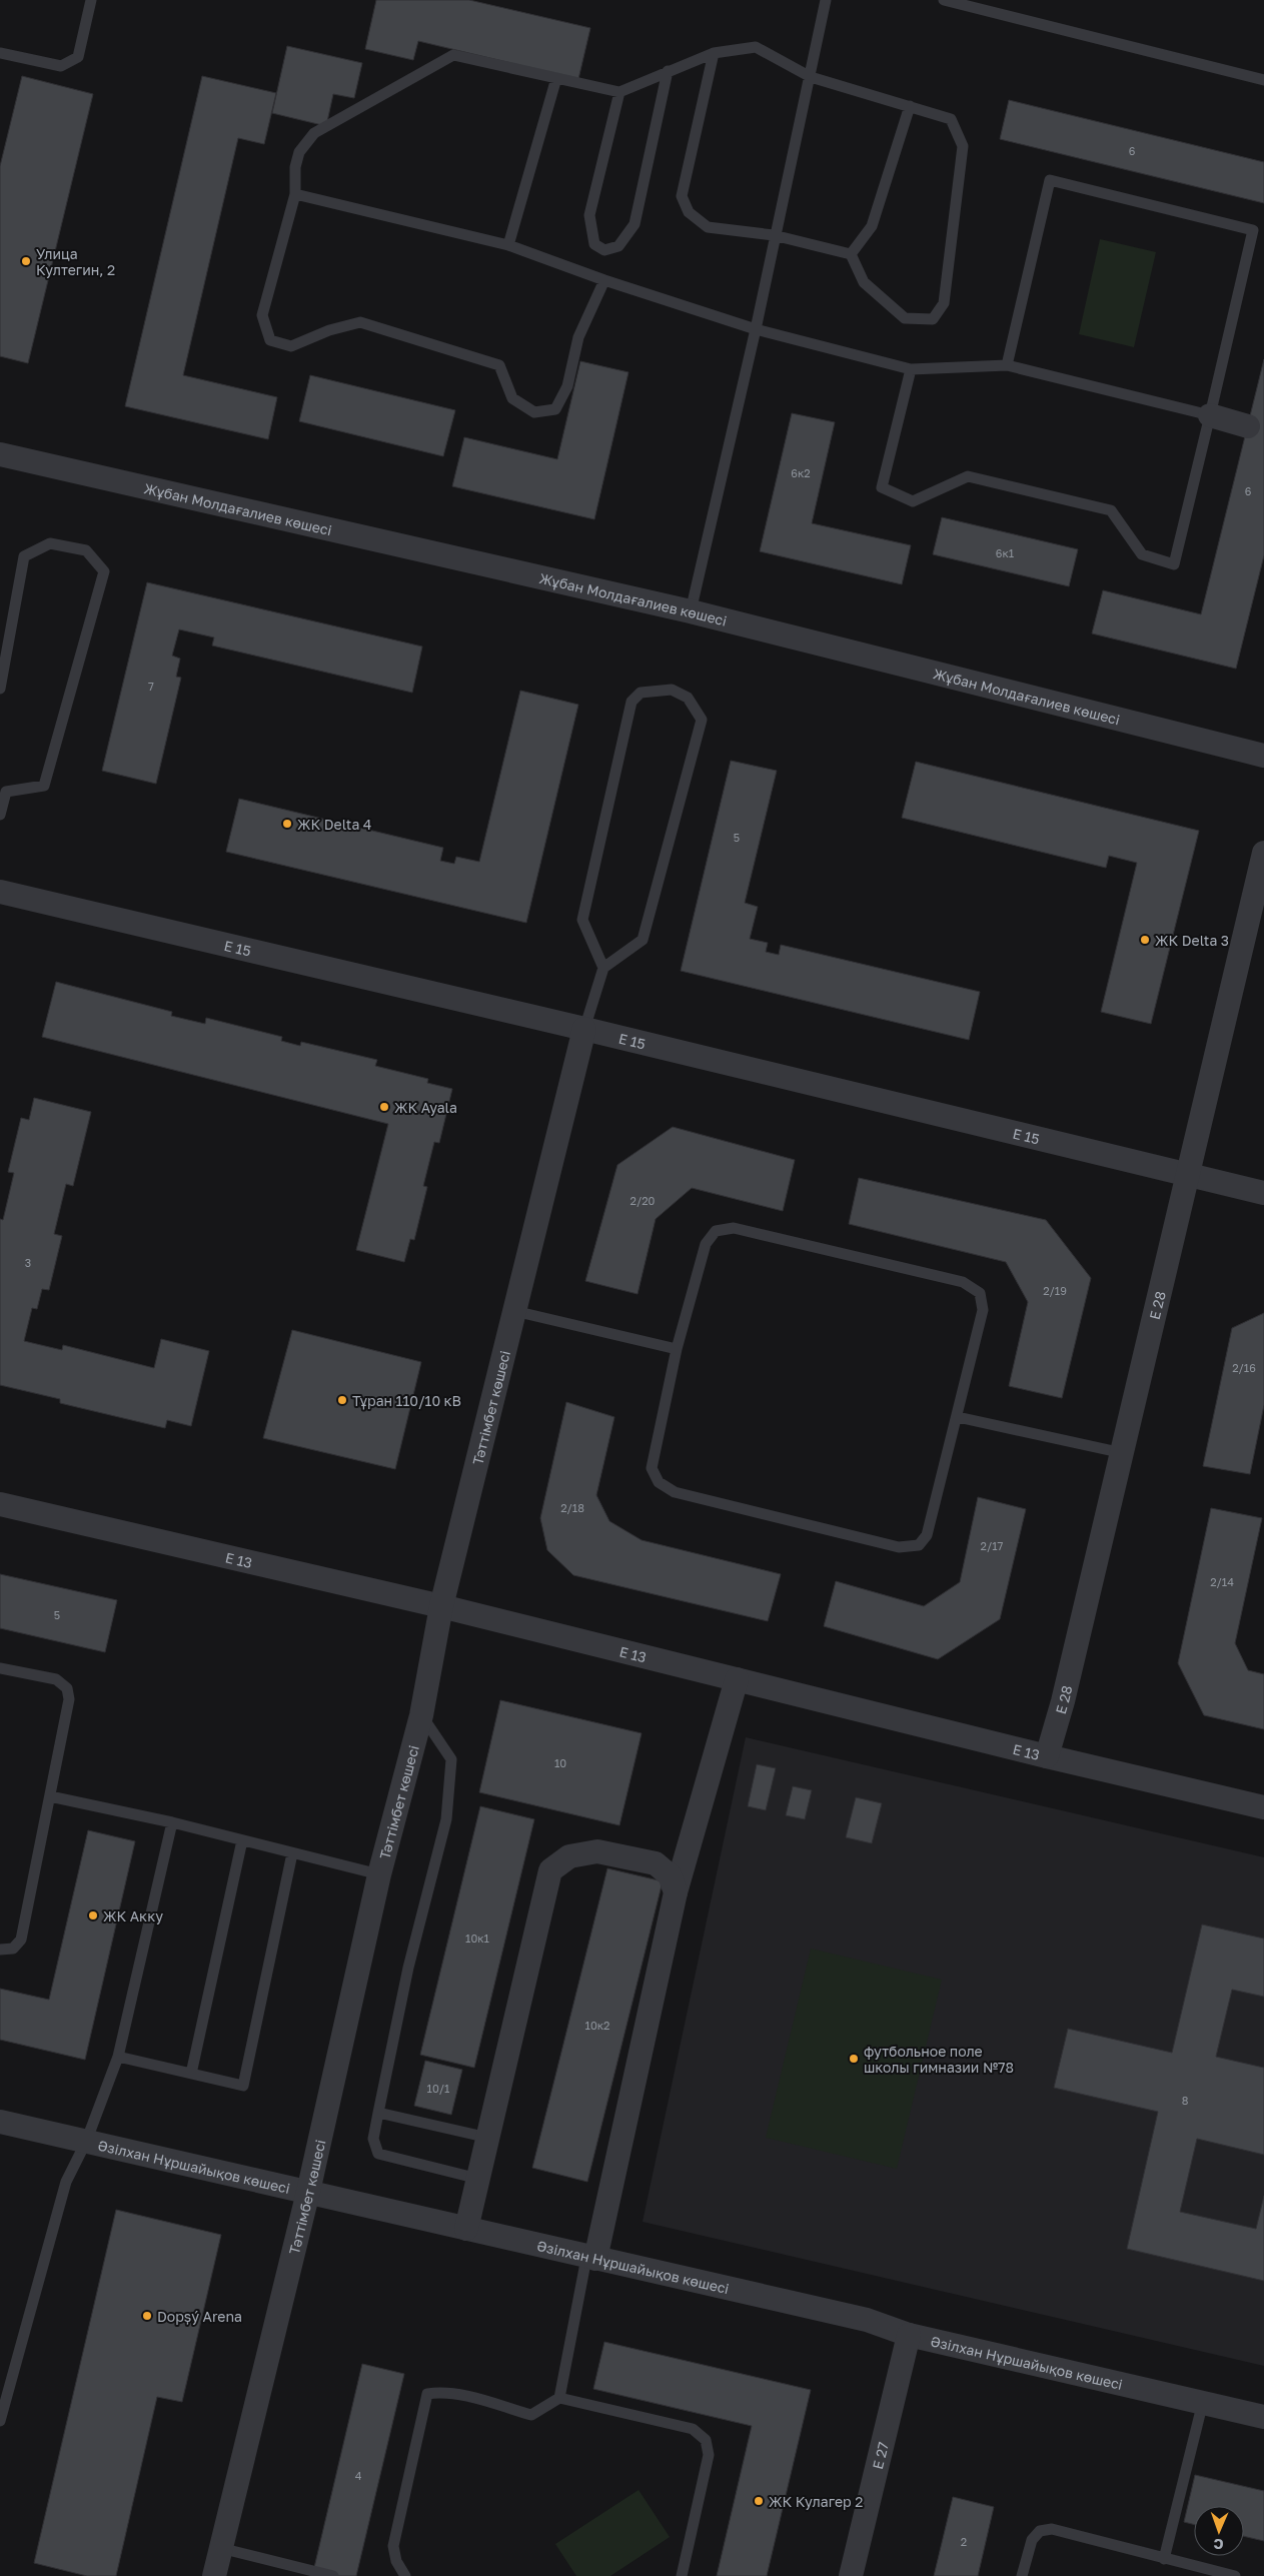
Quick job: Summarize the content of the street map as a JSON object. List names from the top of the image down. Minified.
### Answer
{"streets":{"street":["Жұбан Молдағалиев көшесі","E 15","E 28","Тәттімбет көшесі","E 13","Әзілхан Нұршайықов көшесі","E 27"]},"crossings":[["E 15","E 28"],["E 15","Тәттімбет көшесі"],["E 28","E 13"],["Тәттімбет көшесі","E 13"],["Тәттімбет көшесі","Әзілхан Нұршайықов көшесі"],["Әзілхан Нұршайықов көшесі","E 27"]],"places":["Улица Култегин, 2","ЖК Delta 4","ЖК Delta 3","ЖК Ayala","Тұран 110/10 кВ","ЖК Акку","футбольное поле школы гимназии №78","Dopșý Arena","ЖК Кулагер 2"],"house_numbers":["6","6к2","6","6к1","7","5","2/20","3","2/19","2/16","2/18","2/17","2/14","5","10","10к1","10к2","10/1","8","4","2"],"north":"bottom"}
